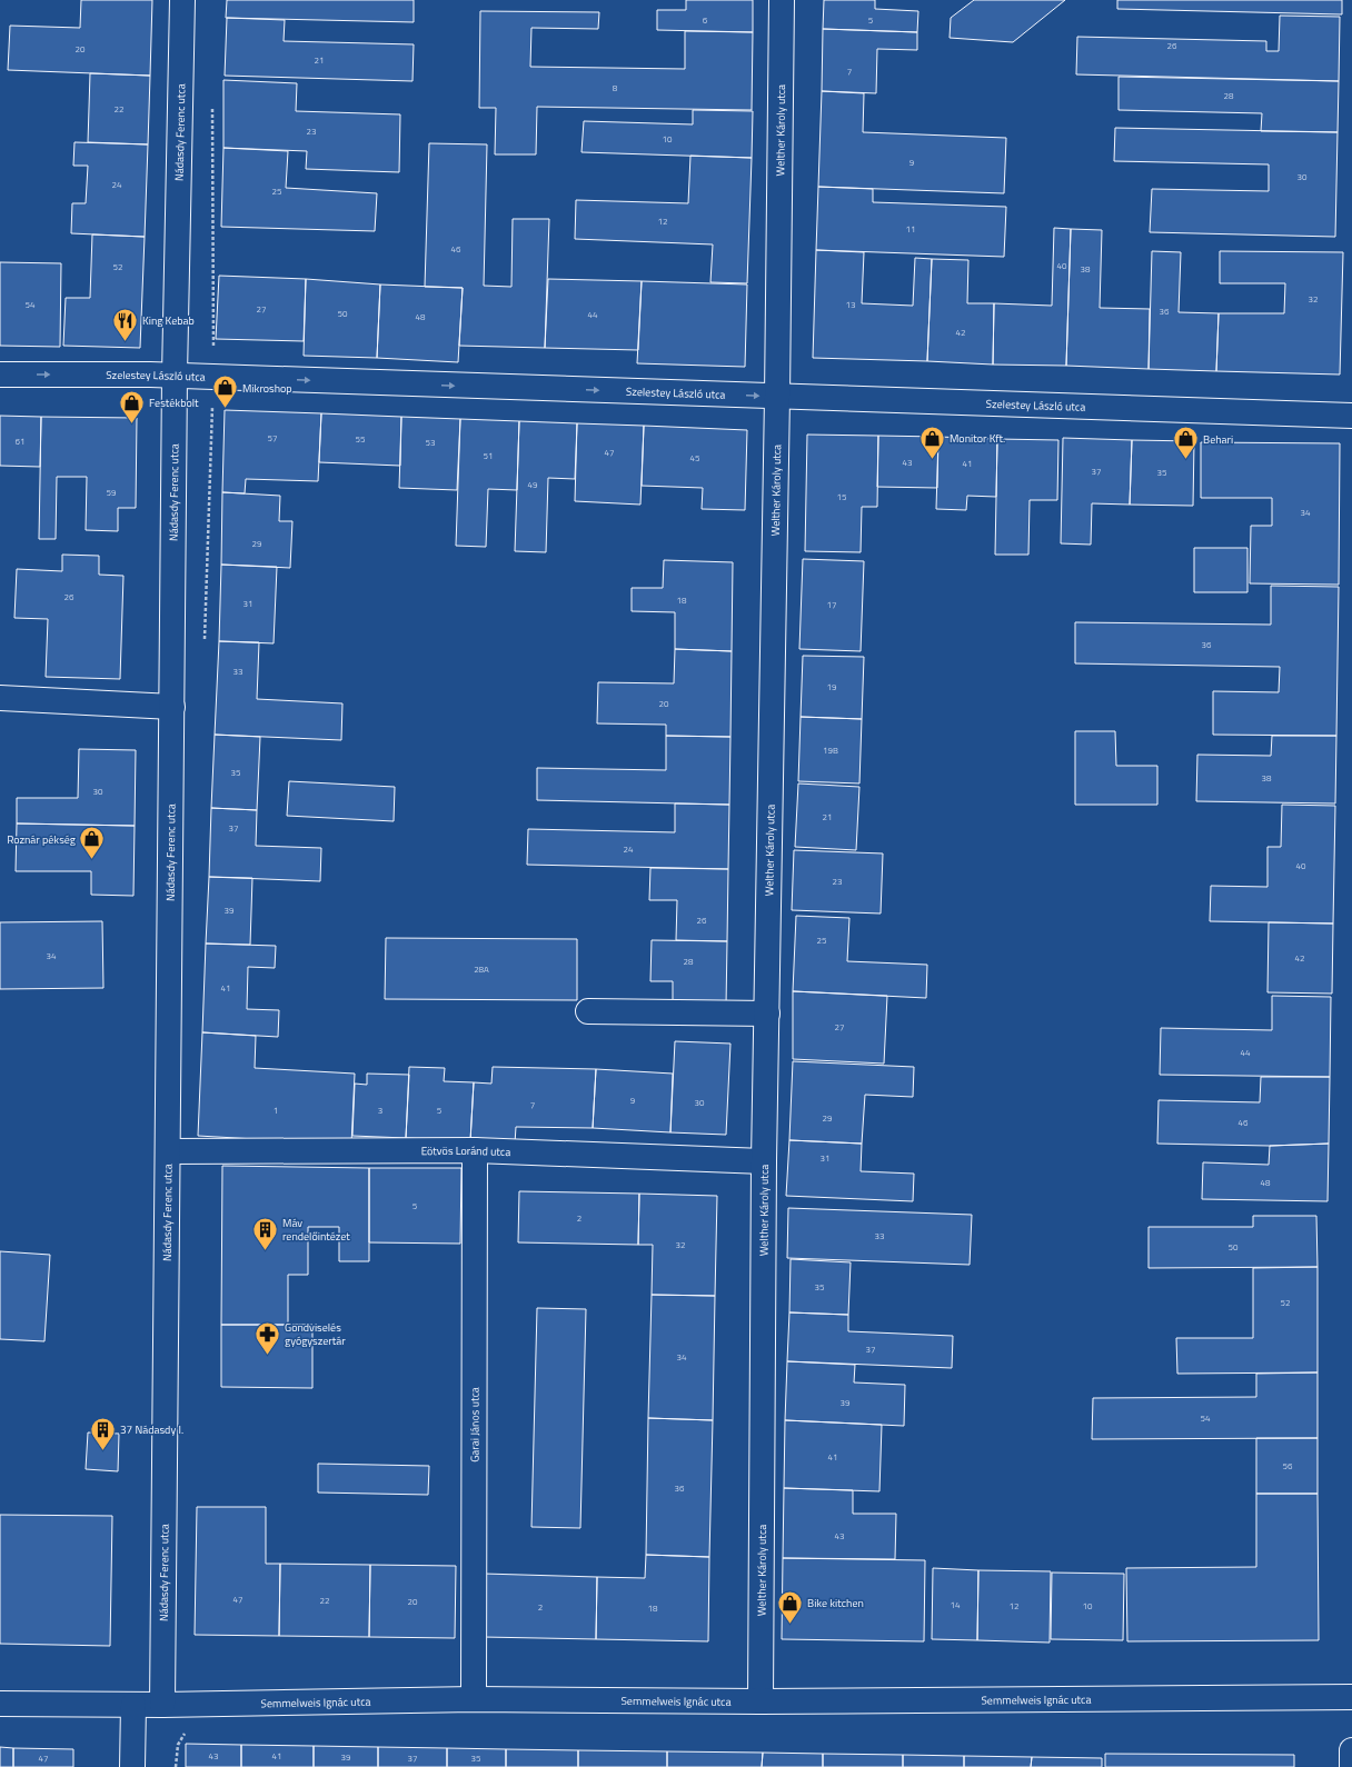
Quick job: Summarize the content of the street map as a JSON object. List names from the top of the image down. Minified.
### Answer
{"streets":{"street":["Welther Károly utca","Nádasdy Ferenc utca","Szelestey László utca","Eötvös Loránd utca","Garai János utca","Semmelweis Ignác utca"]},"crossings":[["Welther Károly utca","Szelestey László utca"],["Welther Károly utca","Eötvös Loránd utca"],["Welther Károly utca","Semmelweis Ignác utca"],["Nádasdy Ferenc utca","Szelestey László utca"],["Nádasdy Ferenc utca","Eötvös Loránd utca"],["Nádasdy Ferenc utca","Semmelweis Ignác utca"],["Eötvös Loránd utca","Garai János utca"],["Garai János utca","Semmelweis Ignác utca"]],"one_way":["Szelestey László utca"],"places":{"restaurant":["King Kebab"],"shop":["Mikroshop","Festékbolt","Monitor Kft.","Behari","Roznár pékség","Bike kitchen"],"building":["Máv rendelőintézet","37 Nádasdy I."],"pharmacy":["Gondviselés gyógyszertár"]},"house_numbers":["6","5","26","20","21","7","8","28","22","23","10","9","30","24","25","12","11","46","40","52","38","32","54","13","27","36","50","44","48","42","57","55","61","53","47","51","45","43","41","37","35","49","59","15","34","29","26","18","31","17","36","33","19","20","19B","35","38","30","21","37","24","40","23","39","26","25","34","42","28","28A","41","27","44","9","30","7","1","3","5","29","46","31","48","5","2","33","32","50","35","52","37","34","39","54","41","56","36","43","47","22","20","14","12","10","2","18","43","41","39","47","37","35"]}
